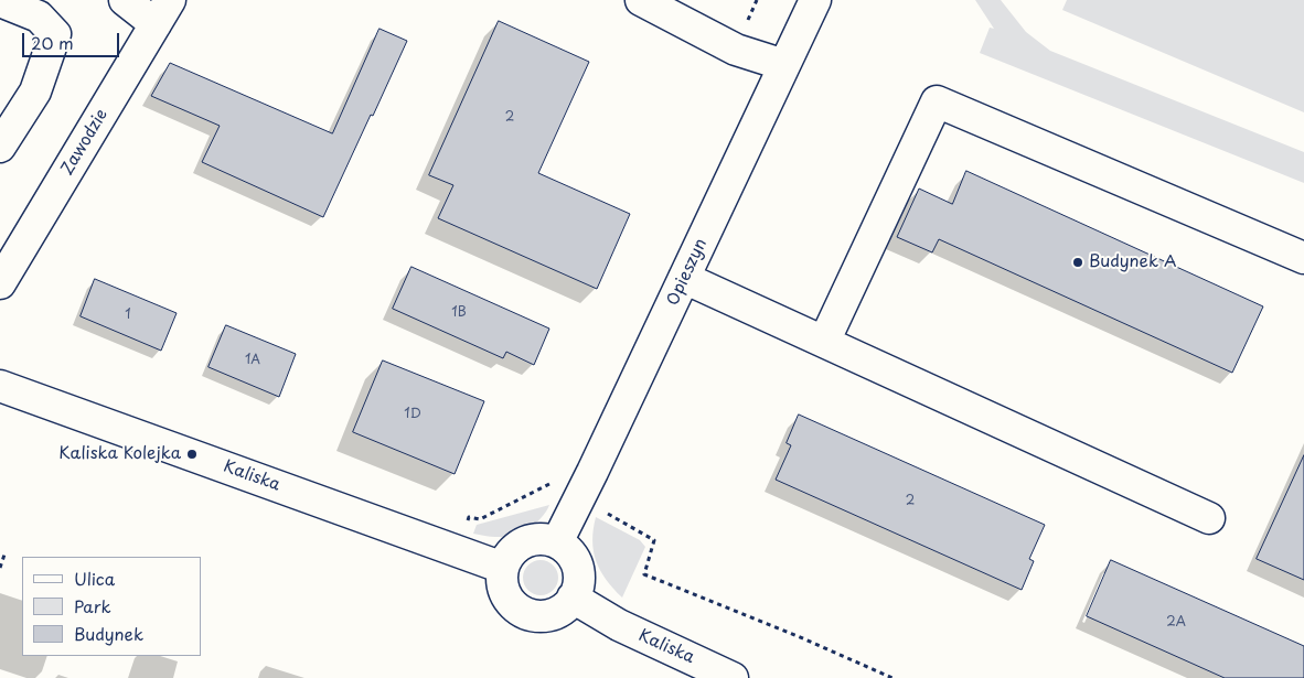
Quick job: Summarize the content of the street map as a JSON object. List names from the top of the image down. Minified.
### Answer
{"streets":{"street":["Zawodzie","Opieszyn","Kaliska"]},"crossings":[["Opieszyn","Kaliska"]],"places":["Budynek A","Kaliska Kolejka"],"house_numbers":["2","1B","1","1A","1D","2","2A"],"legend":["Ulica","Park","Budynek"],"scale_bar":"20 m"}
